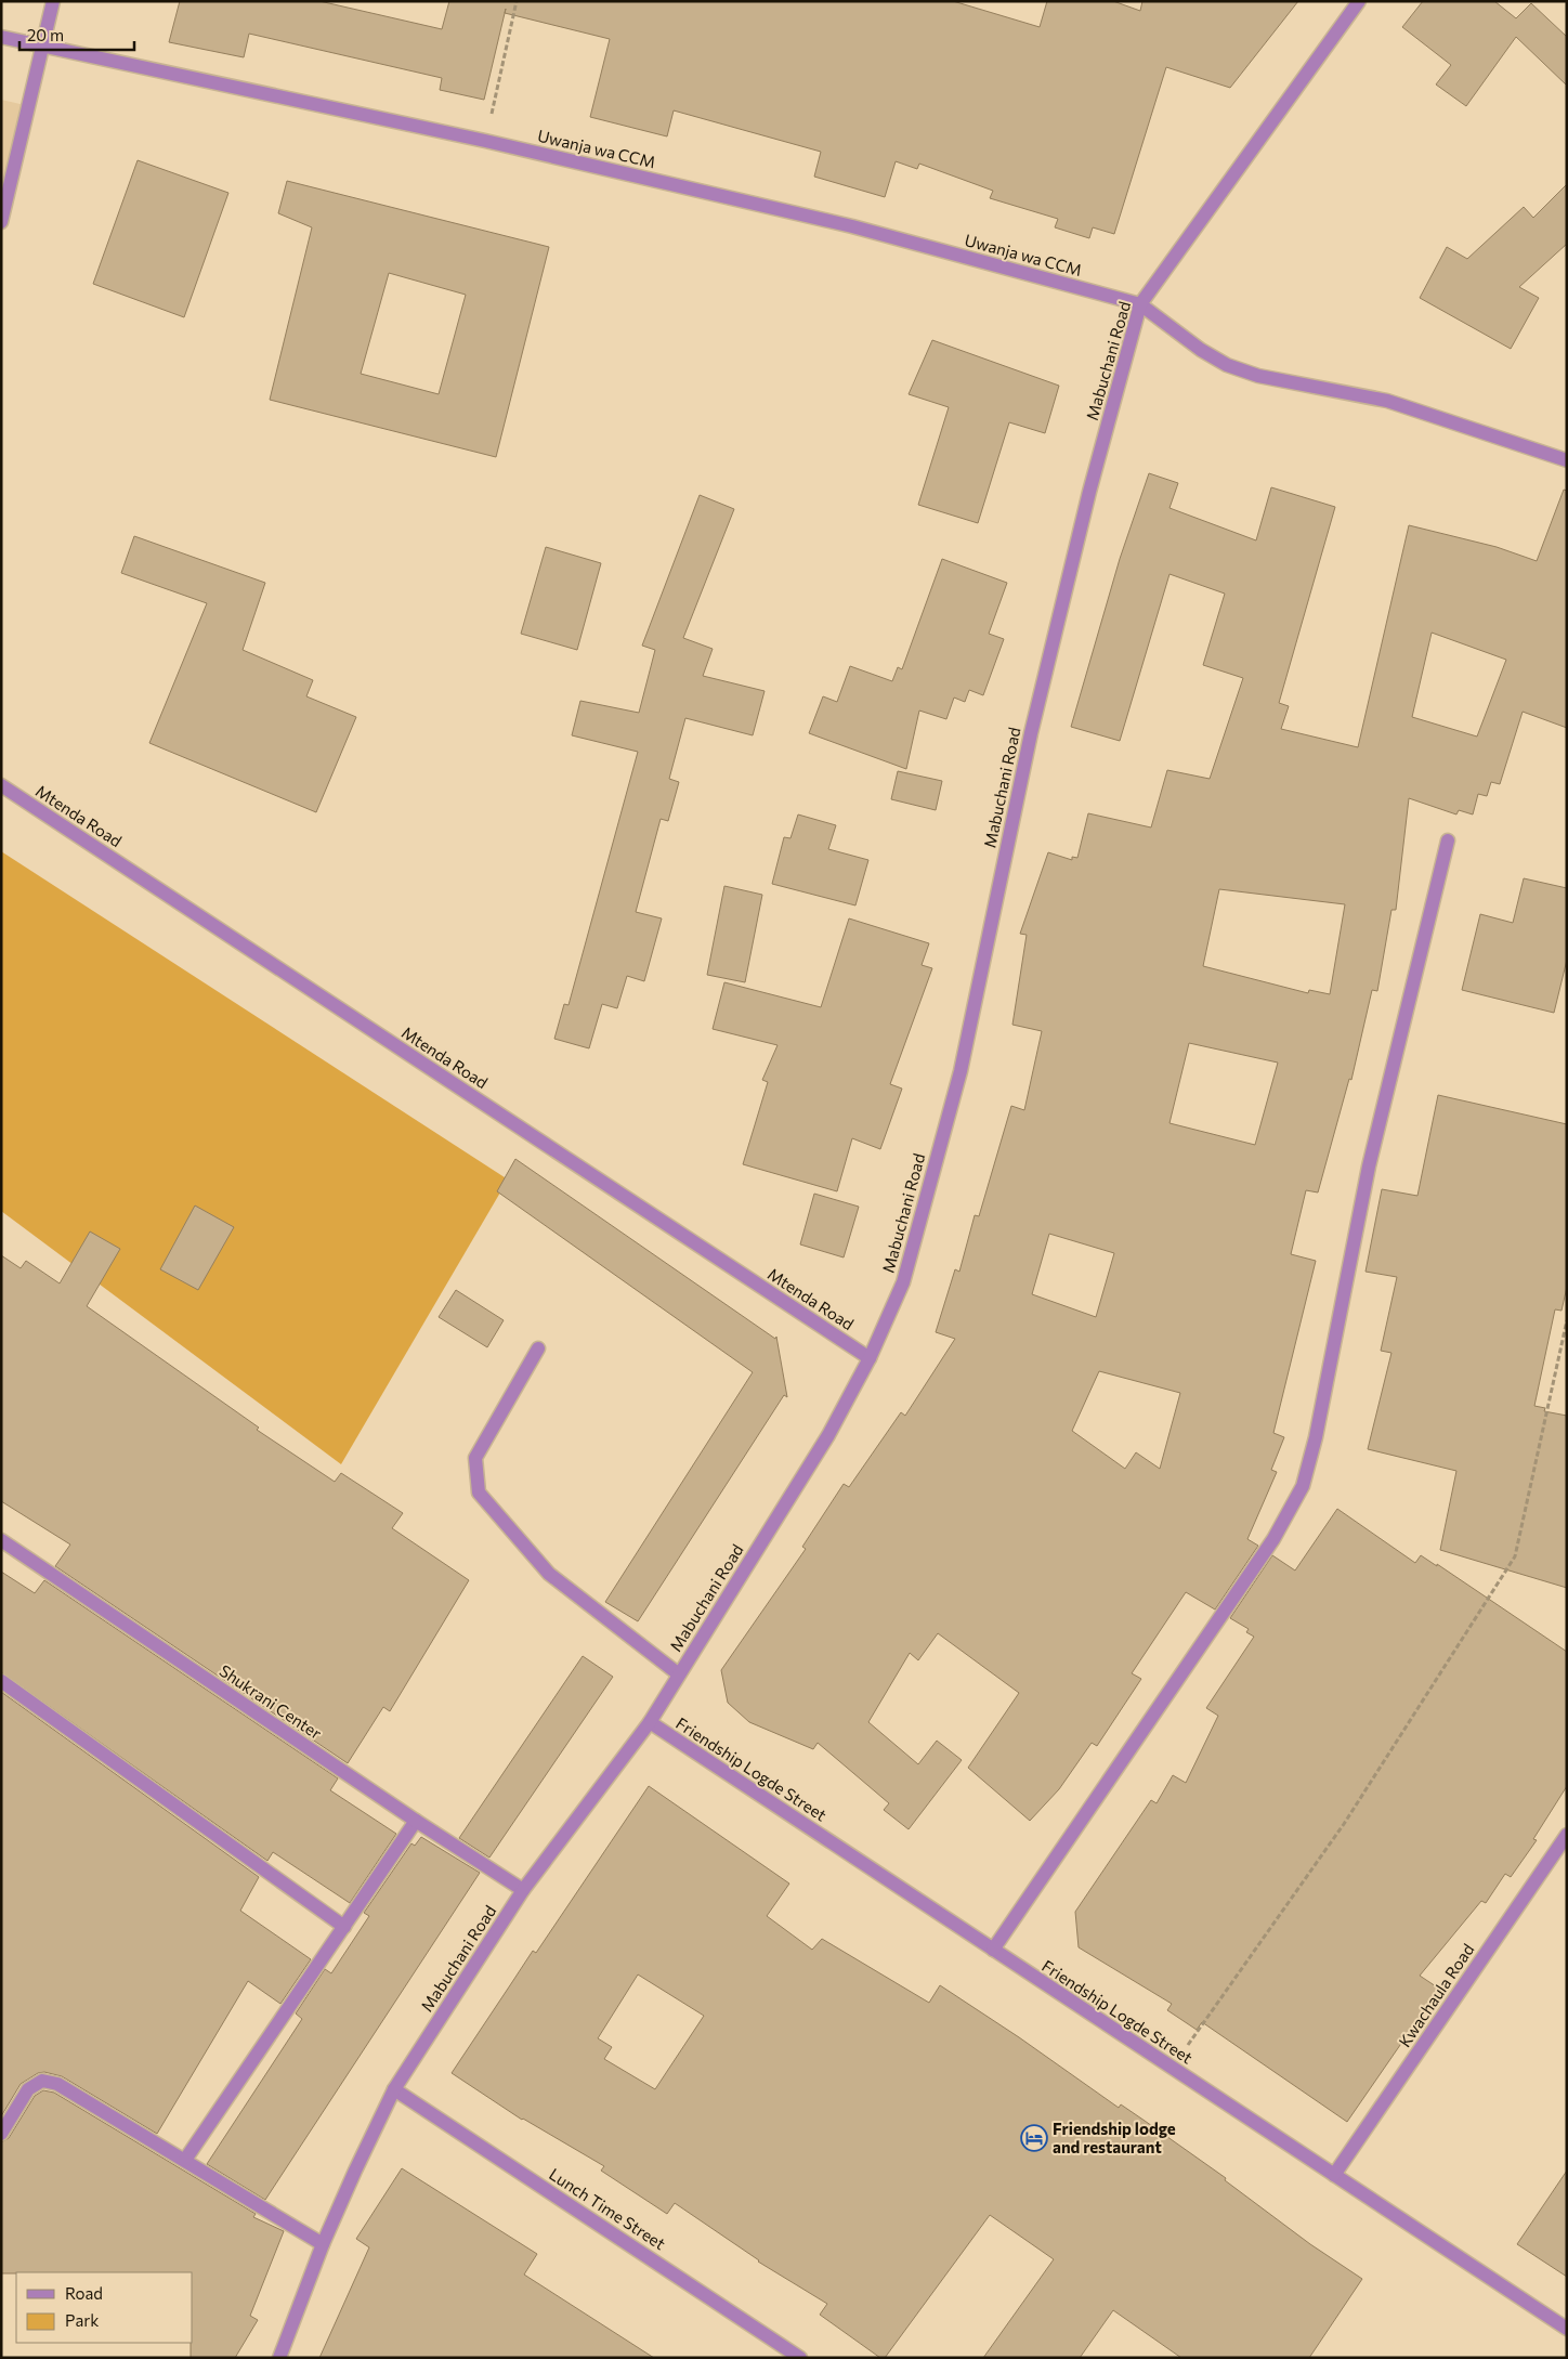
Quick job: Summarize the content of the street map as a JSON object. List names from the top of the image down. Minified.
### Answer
{"streets":{"street":["Uwanja wa CCM","Mabuchani Road","Mtenda Road","Shukrani Center","Friendship Logde Street","Kwachaula Road","Lunch Time Street"]},"crossings":[["Uwanja wa CCM","Mabuchani Road"],["Mabuchani Road","Mtenda Road"],["Mabuchani Road","Shukrani Center"],["Mabuchani Road","Friendship Logde Street"],["Mabuchani Road","Lunch Time Street"],["Friendship Logde Street","Kwachaula Road"]],"places":{"hotel":["Friendship lodge and restaurant"]},"legend":["Road","Park"],"scale_bar":"20 m"}
